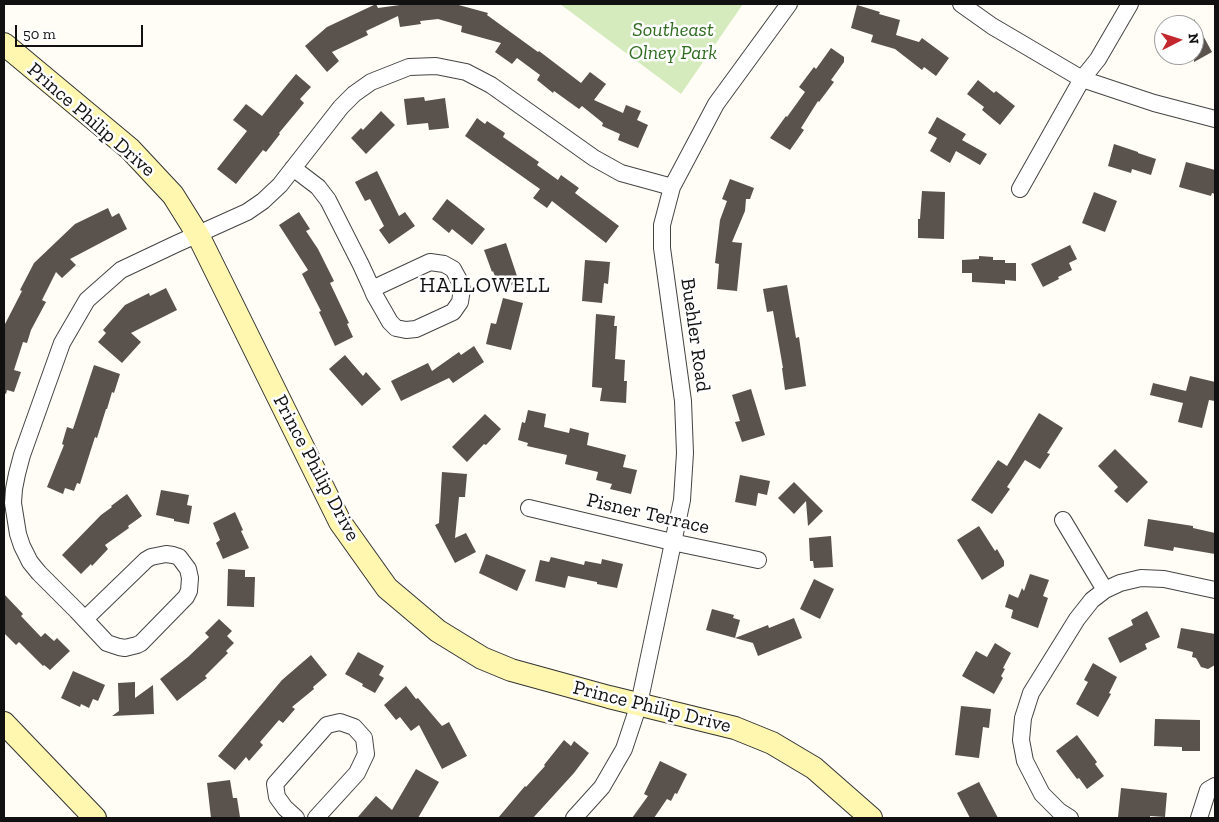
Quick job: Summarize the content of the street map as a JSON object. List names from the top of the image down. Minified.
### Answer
{"streets":{"street":["Prince Philip Drive","Buehler Road","Pisner Terrace"]},"crossings":[["Prince Philip Drive","Buehler Road"],["Buehler Road","Pisner Terrace"]],"districts":["HALLOWELL"],"parks":["Southeast Olney Park"],"scale_bar":"50 m","north":"right"}
